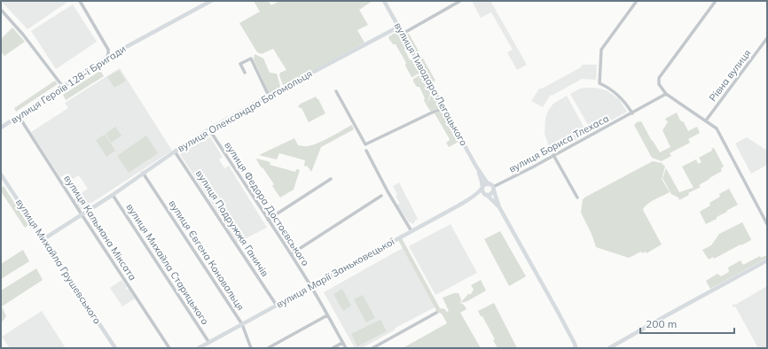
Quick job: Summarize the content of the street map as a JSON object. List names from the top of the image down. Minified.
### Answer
{"streets":{"street":["Рівна вулиця","вулиця Героїв 128-ї Бригади","вулиця Тиводара Легоцького","вулиця Олександра Богомольця","вулиця Бориса Тлехаса","вулиця Федора Достоєвського","вулиця Подружжя Ганичів","вулиця Кальмана Міксата","вулиця Євгена Коновальця","вулиця Михайла Грушевського","вулиця Михайла Старицького","вулиця Марії Заньковецької"]},"crossings":[["вулиця Героїв 128-ї Бригади","вулиця Кальмана Міксата"],["вулиця Тиводара Легоцького","вулиця Олександра Богомольця"],["вулиця Тиводара Легоцького","вулиця Бориса Тлехаса"],["вулиця Тиводара Легоцького","вулиця Марії Заньковецької"],["вулиця Олександра Богомольця","вулиця Федора Достоєвського"],["вулиця Олександра Богомольця","вулиця Подружжя Ганичів"],["вулиця Олександра Богомольця","вулиця Кальмана Міксата"],["вулиця Олександра Богомольця","вулиця Євгена Коновальця"],["вулиця Олександра Богомольця","вулиця Михайла Грушевського"],["вулиця Олександра Богомольця","вулиця Михайла Старицького"],["вулиця Бориса Тлехаса","вулиця Марії Заньковецької"],["вулиця Федора Достоєвського","вулиця Марії Заньковецької"],["вулиця Подружжя Ганичів","вулиця Марії Заньковецької"],["вулиця Євгена Коновальця","вулиця Марії Заньковецької"],["вулиця Михайла Старицького","вулиця Марії Заньковецької"]],"scale_bar":"200 m"}
